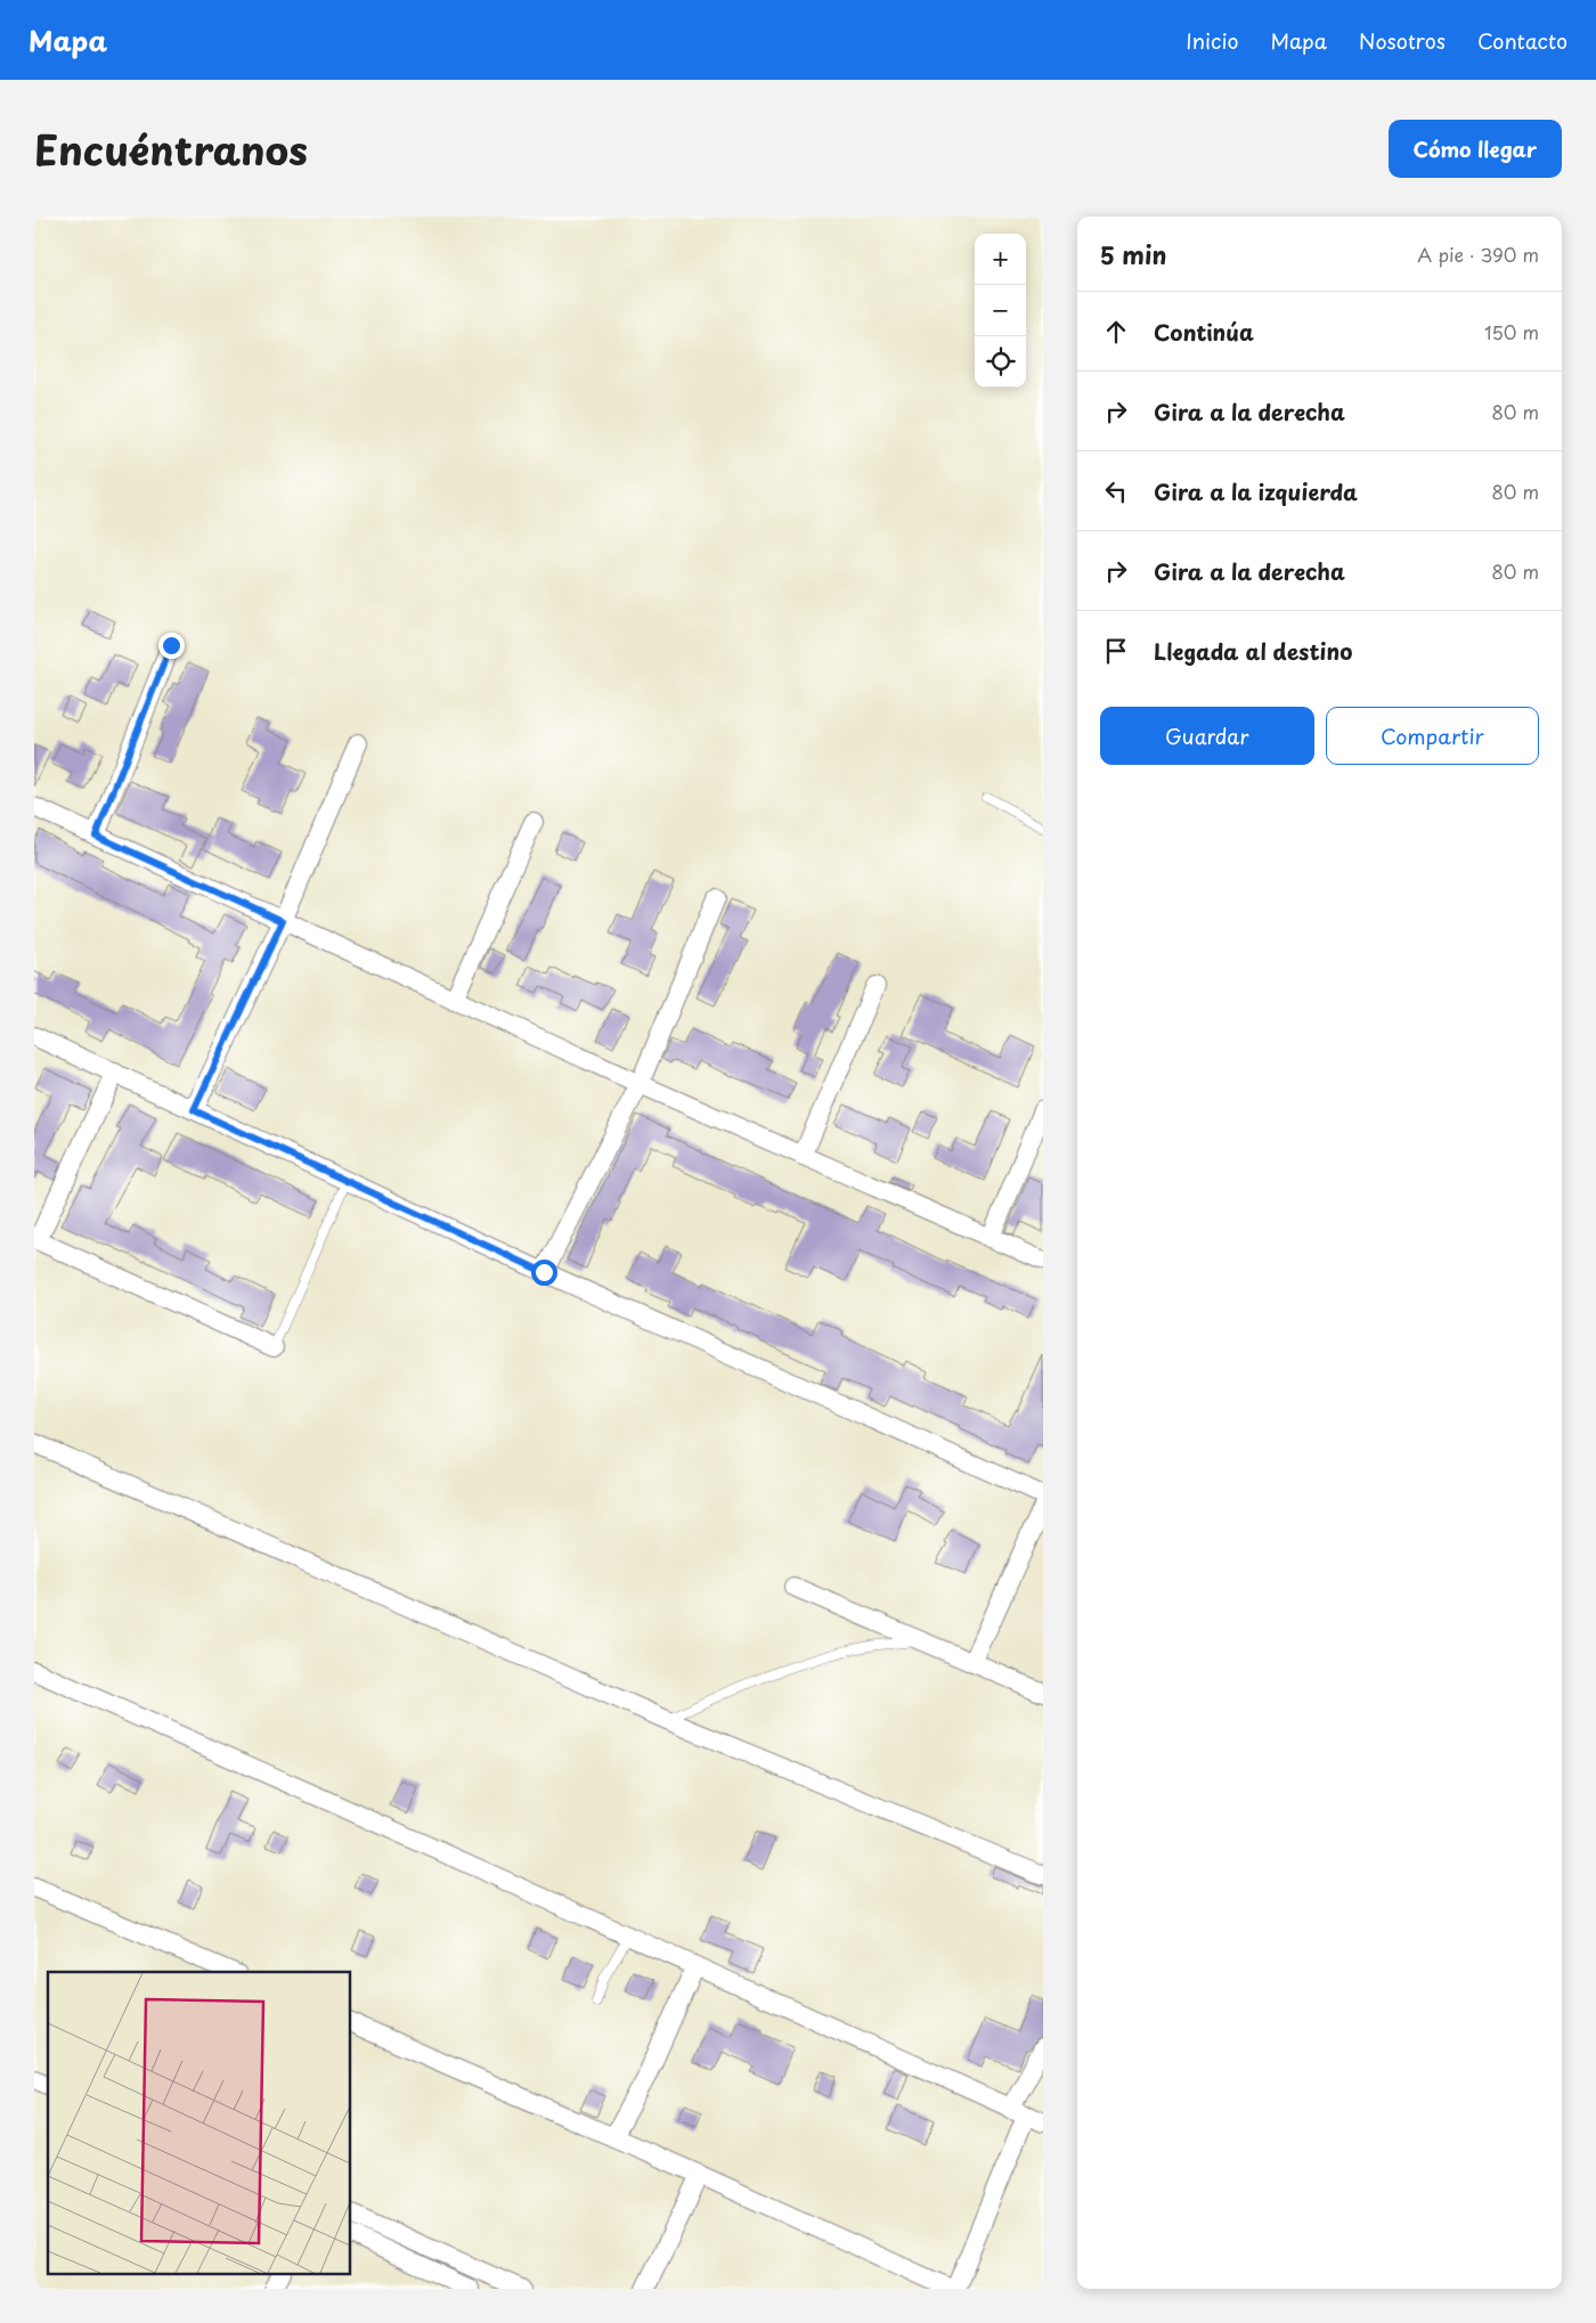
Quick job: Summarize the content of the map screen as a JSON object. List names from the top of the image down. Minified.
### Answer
{"page":{"header":"Mapa","nav":["Inicio","Mapa","Nosotros","Contacto"],"title":"Encuéntranos","buttons":["Cómo llegar",["Guardar","Compartir"]],"heading":["5 min","A pie · 390 m"],"map_buttons":["+","−"],"list":[["Continúa","150 m"],["Gira a la derecha","80 m"],["Gira a la izquierda","80 m"],["Gira a la derecha","80 m"],"Llegada al destino"]}}
